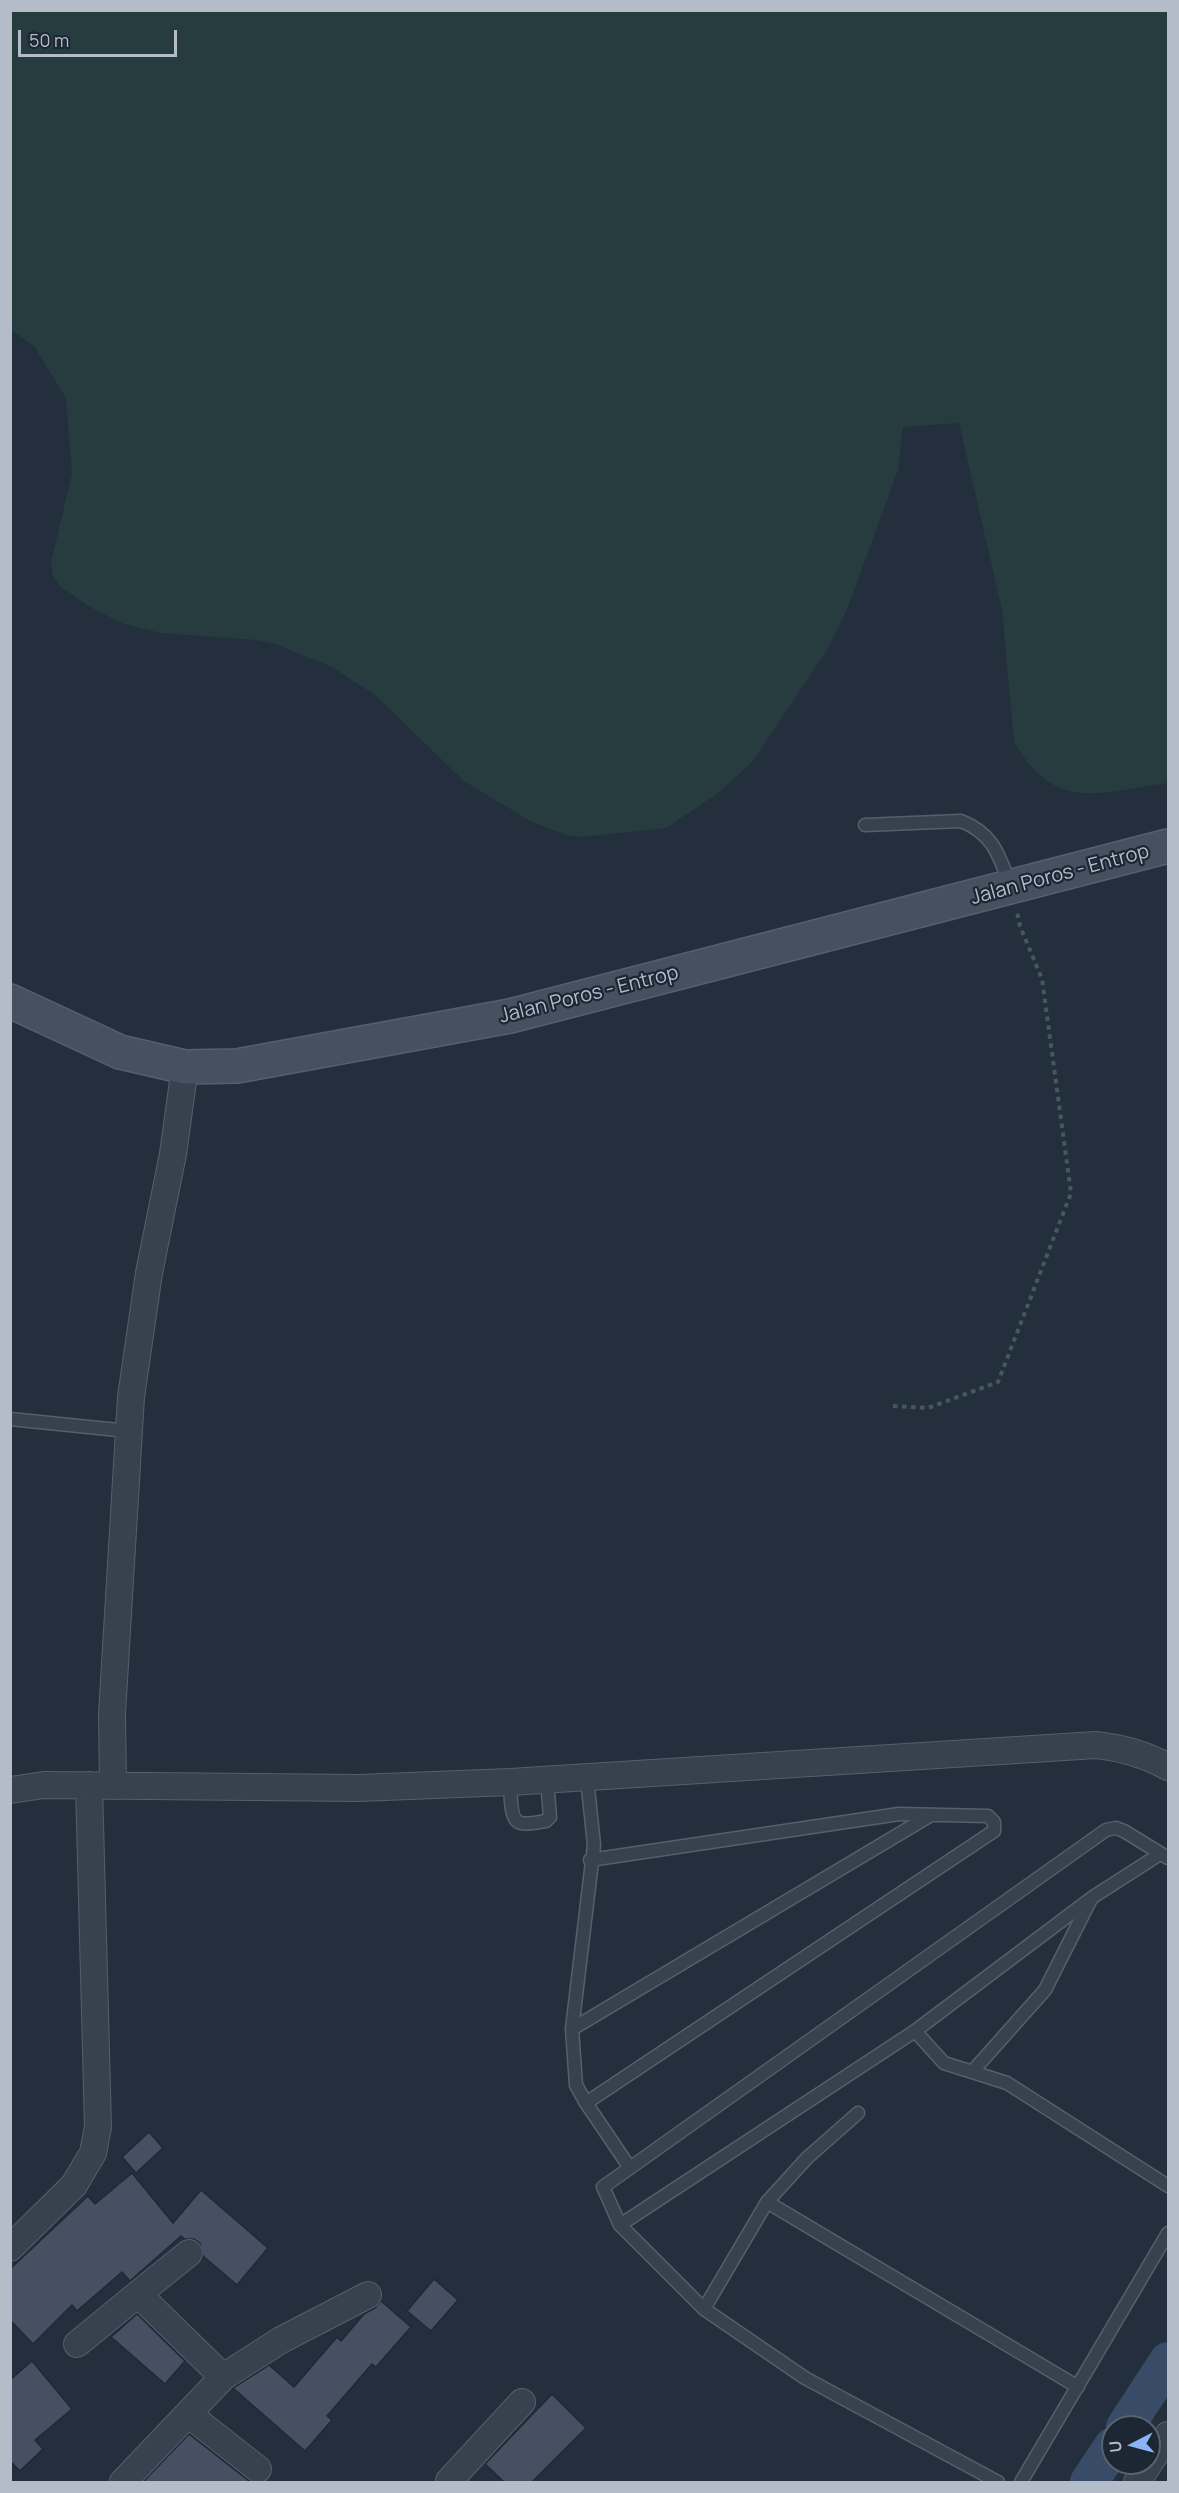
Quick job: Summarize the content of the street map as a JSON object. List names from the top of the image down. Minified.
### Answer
{"streets":{"main road":["Jalan Poros - Entrop"]},"scale_bar":"50 m","north":"left"}
